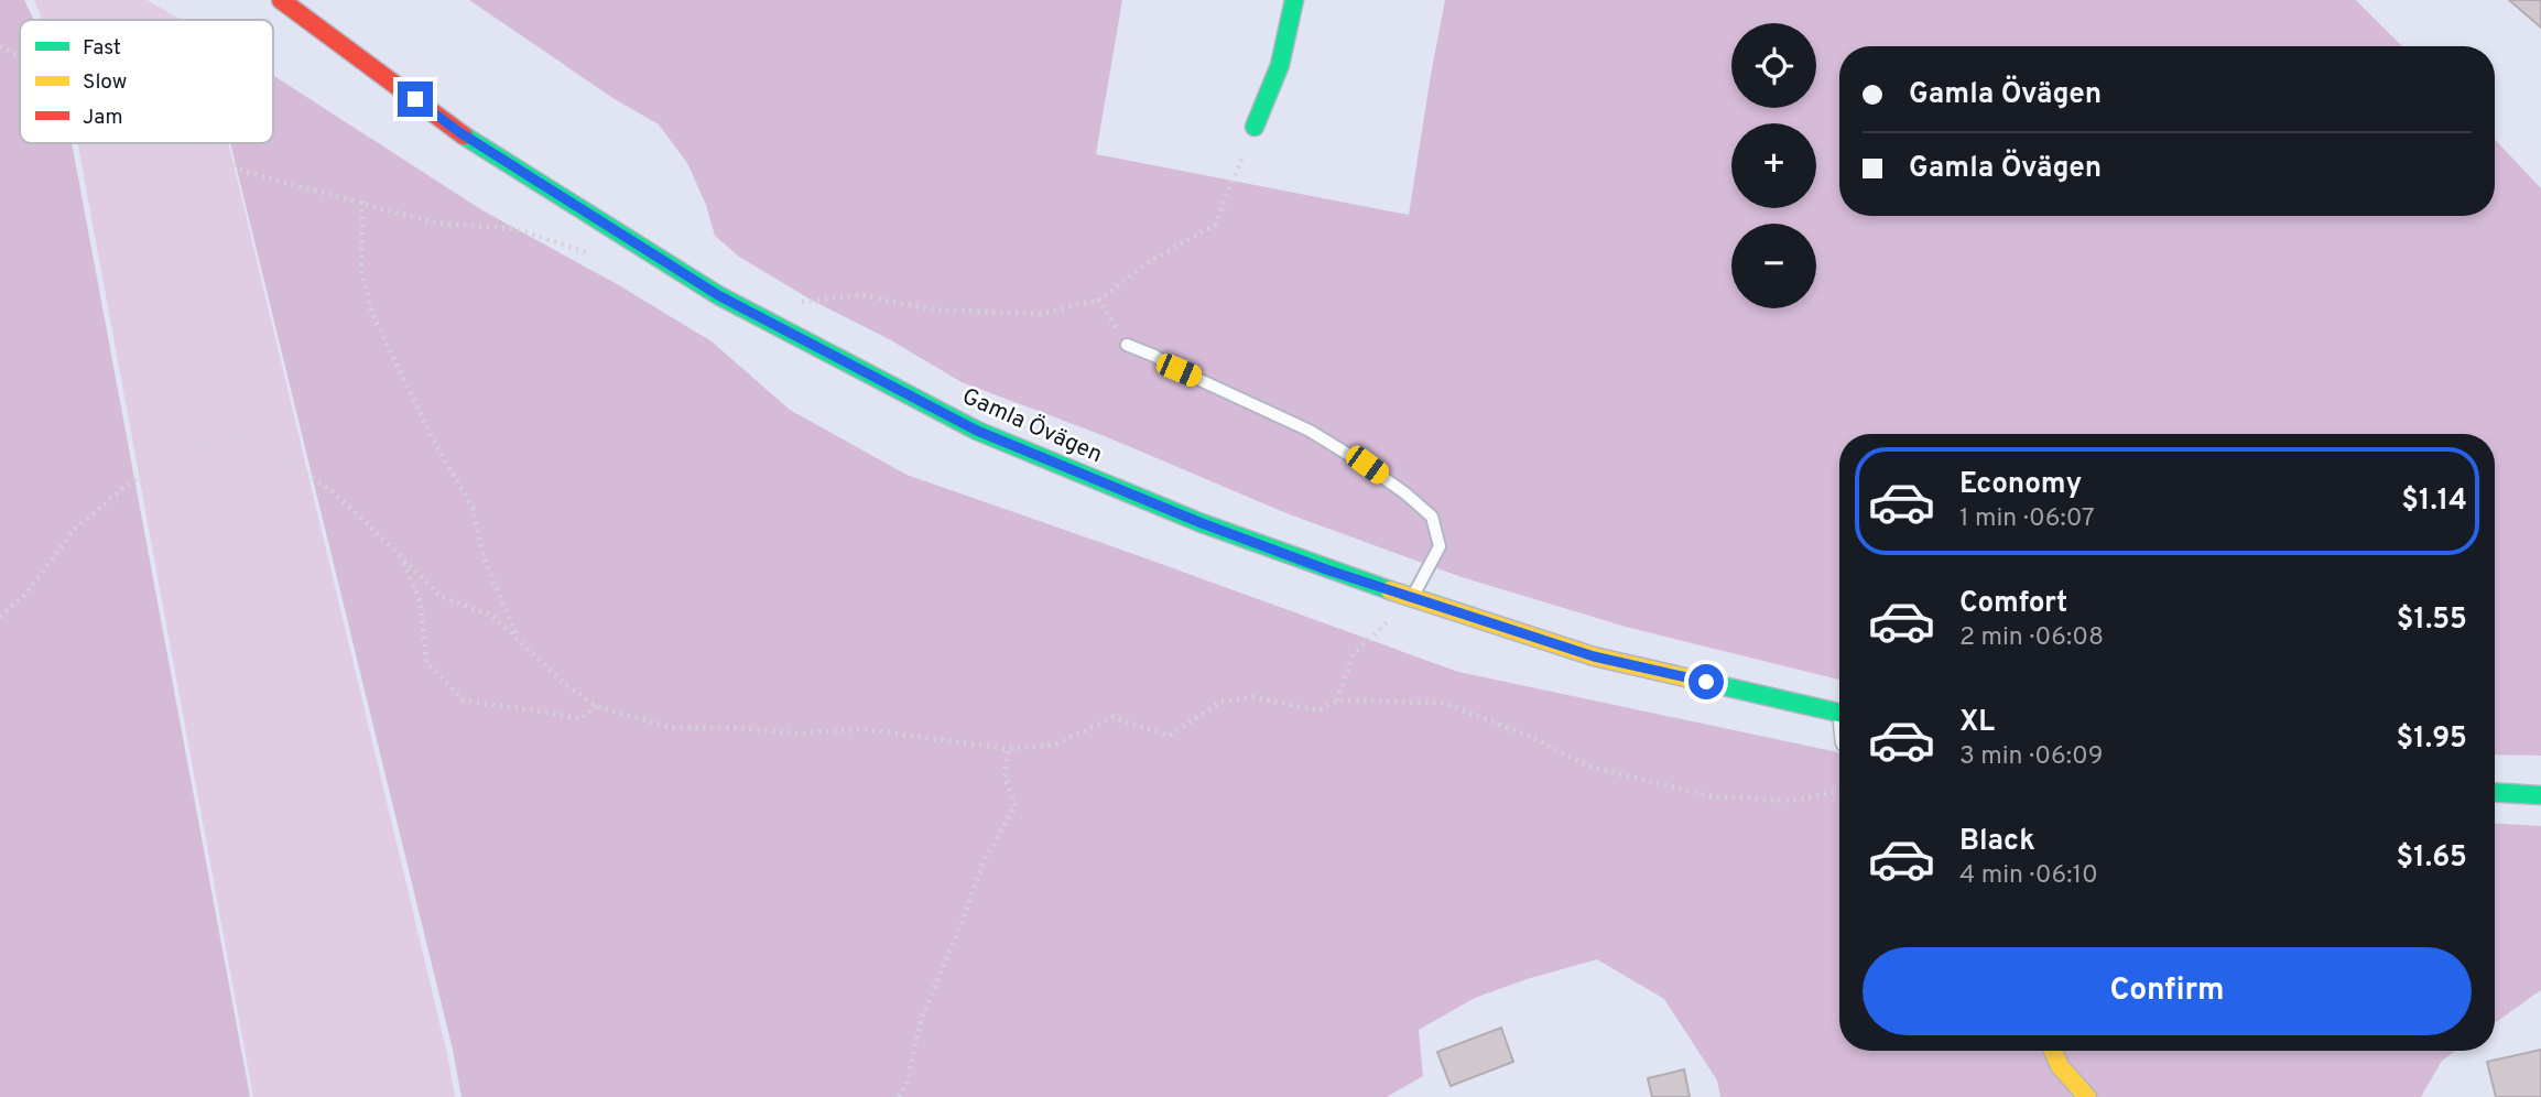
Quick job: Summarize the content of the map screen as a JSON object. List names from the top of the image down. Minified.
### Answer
{"streets":{"main road":["Gamla Övägen"]},"legend":["Fast","Slow","Jam"],"page":{"map_buttons":["+","−"],"banner":["Gamla Övägen","Gamla Övägen"],"list":[{"name":"Economy","note":"1 min · 06:07","value":"$1.14"},{"name":"Comfort","note":"2 min · 06:08","value":"$1.55"},{"name":"XL","note":"3 min · 06:09","value":"$1.95"},{"name":"Black","note":"4 min · 06:10","value":"$1.65"}],"buttons":"Confirm"}}
